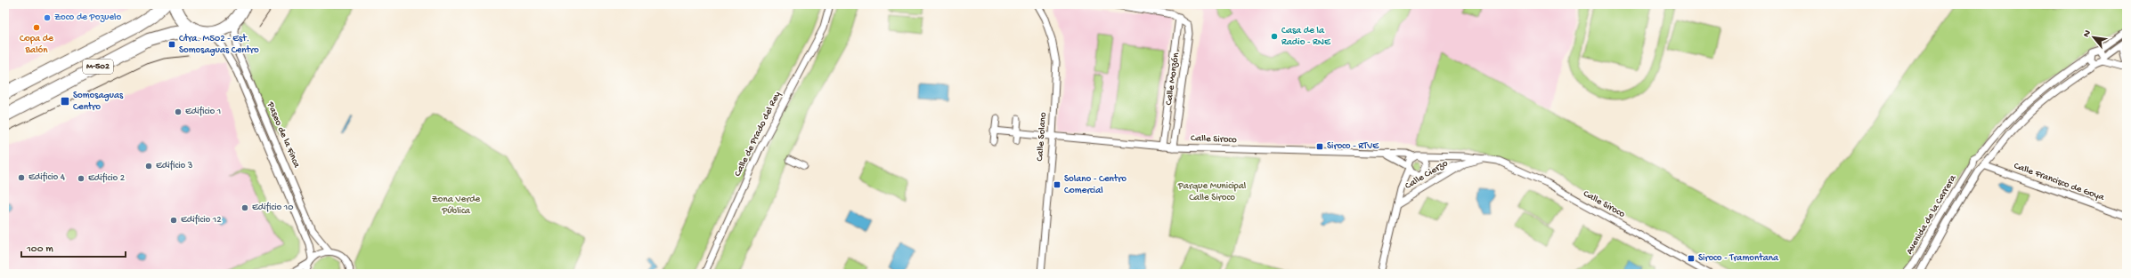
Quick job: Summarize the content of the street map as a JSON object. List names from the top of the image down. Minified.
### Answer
{"streets":{"highway":["M-502"],"street":["Calle Monzón","Calle de Prado del Rey","Paseo de la Finca","Calle Solano","Calle Siroco","Calle Cierzo","Calle Francisco de Goya","Avenida de la Carrera"]},"crossings":[["M-502","Paseo de la Finca"],["Calle Monzón","Calle Siroco"],["Calle Solano","Calle Siroco"],["Calle Siroco","Calle Cierzo"],["Calle Francisco de Goya","Avenida de la Carrera"]],"parks":["Parque Municipal Calle Siroco","Zona Verde Pública"],"places":{"other":["Zoco de Pozuelo","Copa de Balón","Casa de la Radio - RNE","Edificio 1","Edificio 3","Edificio 4","Edificio 2","Edificio 10","Edificio 12"],"transit":["Ctra. M502 - Est. Somosaguas Centro","Somosaguas Centro","Siroco - RTVE","Solano - Centro Comercial","Siroco - Tramontana"]},"scale_bar":"100 m","north":"top left"}
